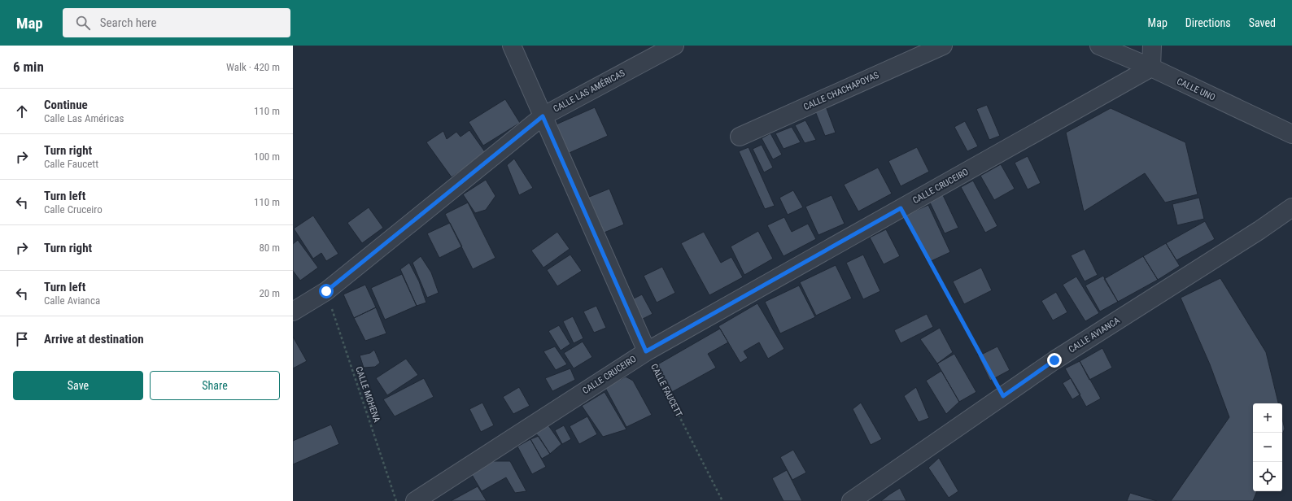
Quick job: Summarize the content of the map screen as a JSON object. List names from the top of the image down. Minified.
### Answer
{"streets":{"street":["CALLE UNO","CALLE LAS AMÉRICAS","CALLE CHACHAPOYAS","CALLE CRUCEIRO","CALLE AVIANCA"],"path":["CALLE FAUCETT","CALLE MOHENA"]},"crossings":[["CALLE UNO","CALLE CRUCEIRO"],["CALLE LAS AMÉRICAS","CALLE MOHENA"],["CALLE CRUCEIRO","CALLE FAUCETT"]],"page":{"header":"Map","search":"Search here","nav":["Map","Directions","Saved"],"heading":["6 min","Walk · 420 m"],"list":[["Continue","Calle Las Américas","110 m"],["Turn right","Calle Faucett","100 m"],["Turn left","Calle Cruceiro","110 m"],["Turn right","80 m"],["Turn left","Calle Avianca","20 m"],"Arrive at destination"],"buttons":["Save","Share"],"map_buttons":["+","−"]}}
